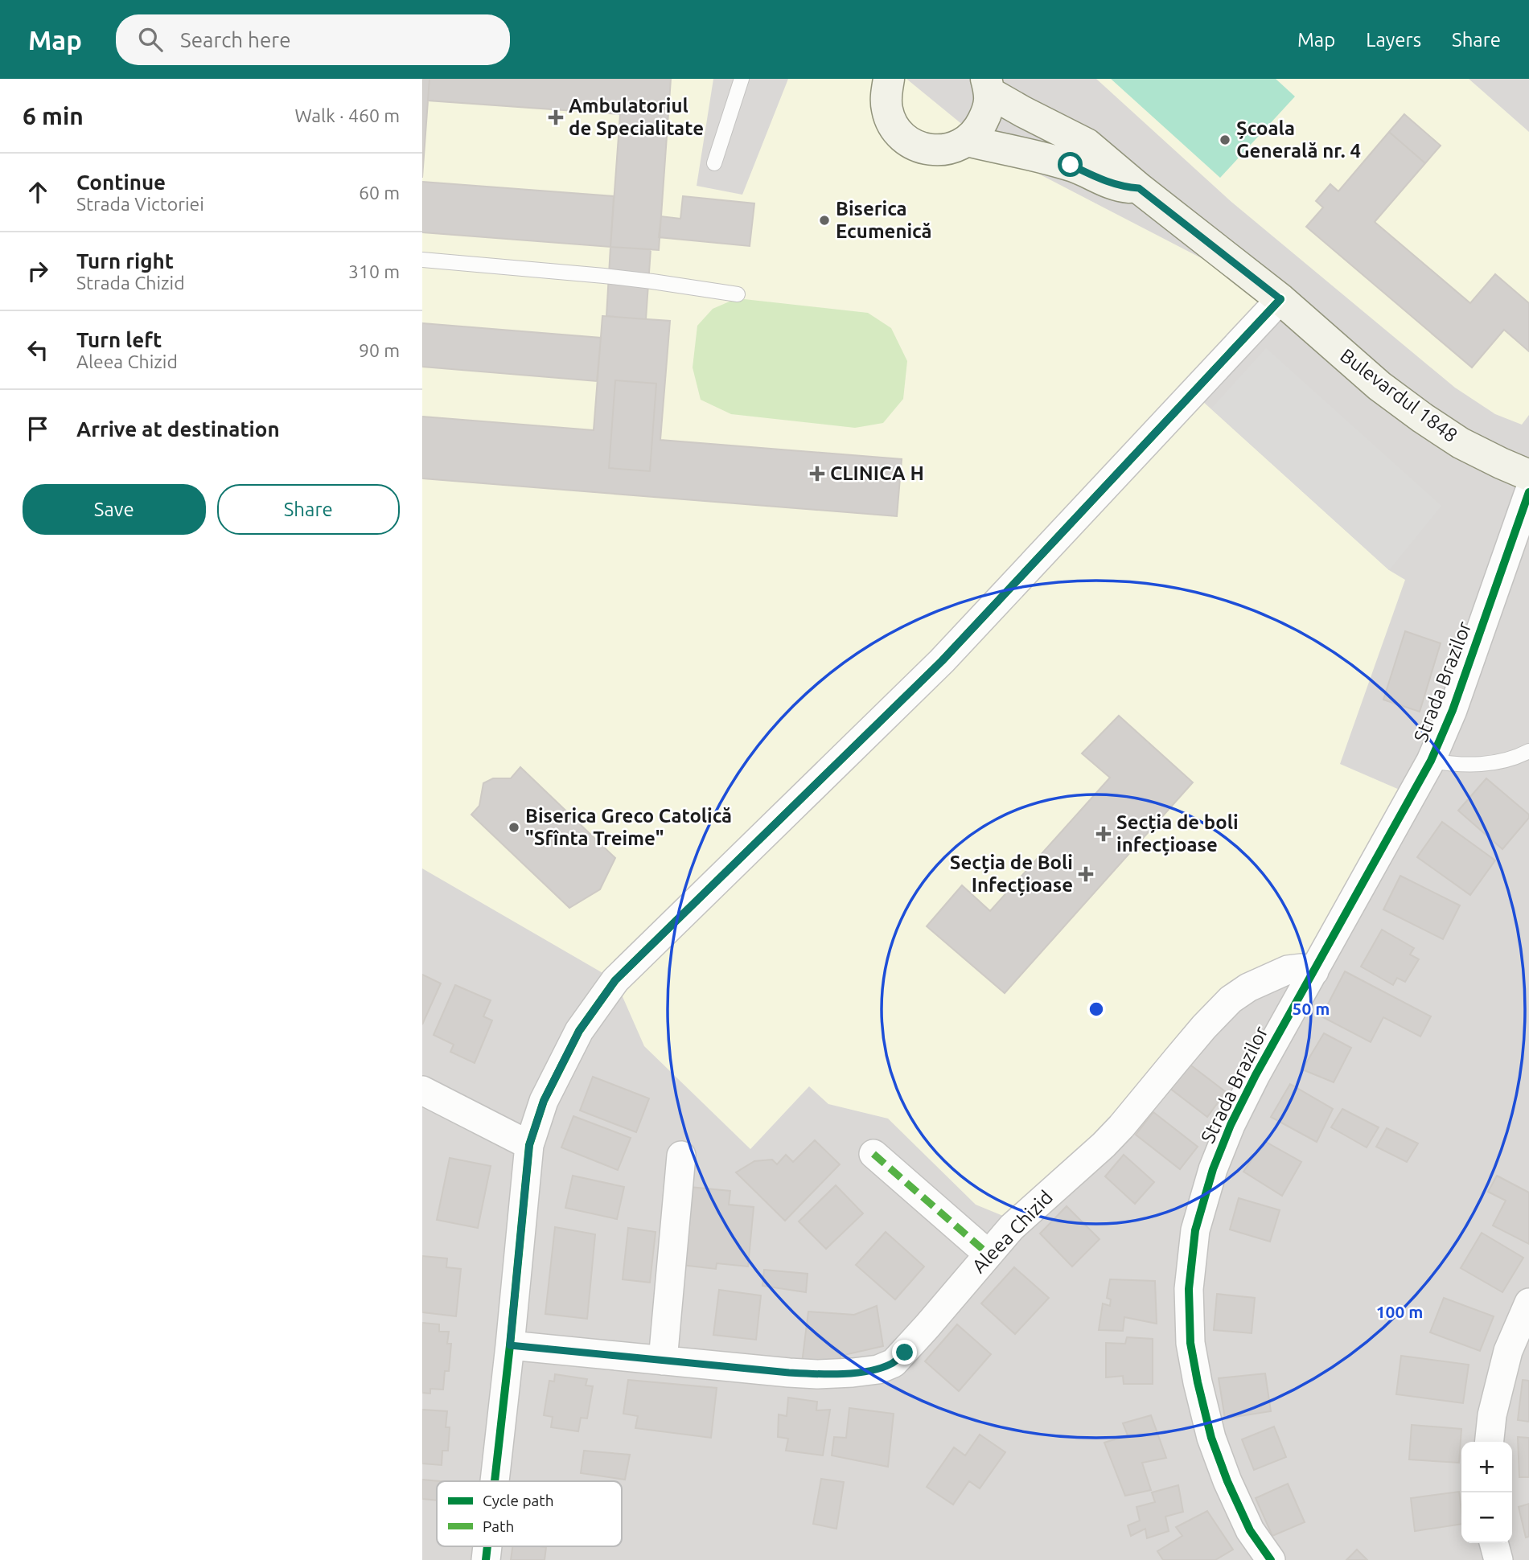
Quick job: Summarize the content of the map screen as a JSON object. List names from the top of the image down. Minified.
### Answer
{"streets":{"street":["Bulevardul 1848","Strada Brazilor","Aleea Chizid"]},"crossings":[["Strada Brazilor","Aleea Chizid"]],"places":{"health":["Ambulatoriul de Specialitate","CLINICA H","Secția de boli infecțioase","Secția de Boli Infecțioase"],"other":["Școala Generală nr. 4","Biserica Ecumenică","Biserica Greco Catolică \"Sfînta Treime\""]},"legend":["Cycle path","Path"],"page":{"header":"Map","search":"Search here","nav":["Map","Layers","Share"],"heading":["6 min","Walk · 460 m"],"list":[["Continue","Strada Victoriei","60 m"],["Turn right","Strada Chizid","310 m"],["Turn left","Aleea Chizid","90 m"],"Arrive at destination"],"buttons":["Save","Share"],"map_buttons":["+","−"]},"rings":["50 m","100 m"]}
